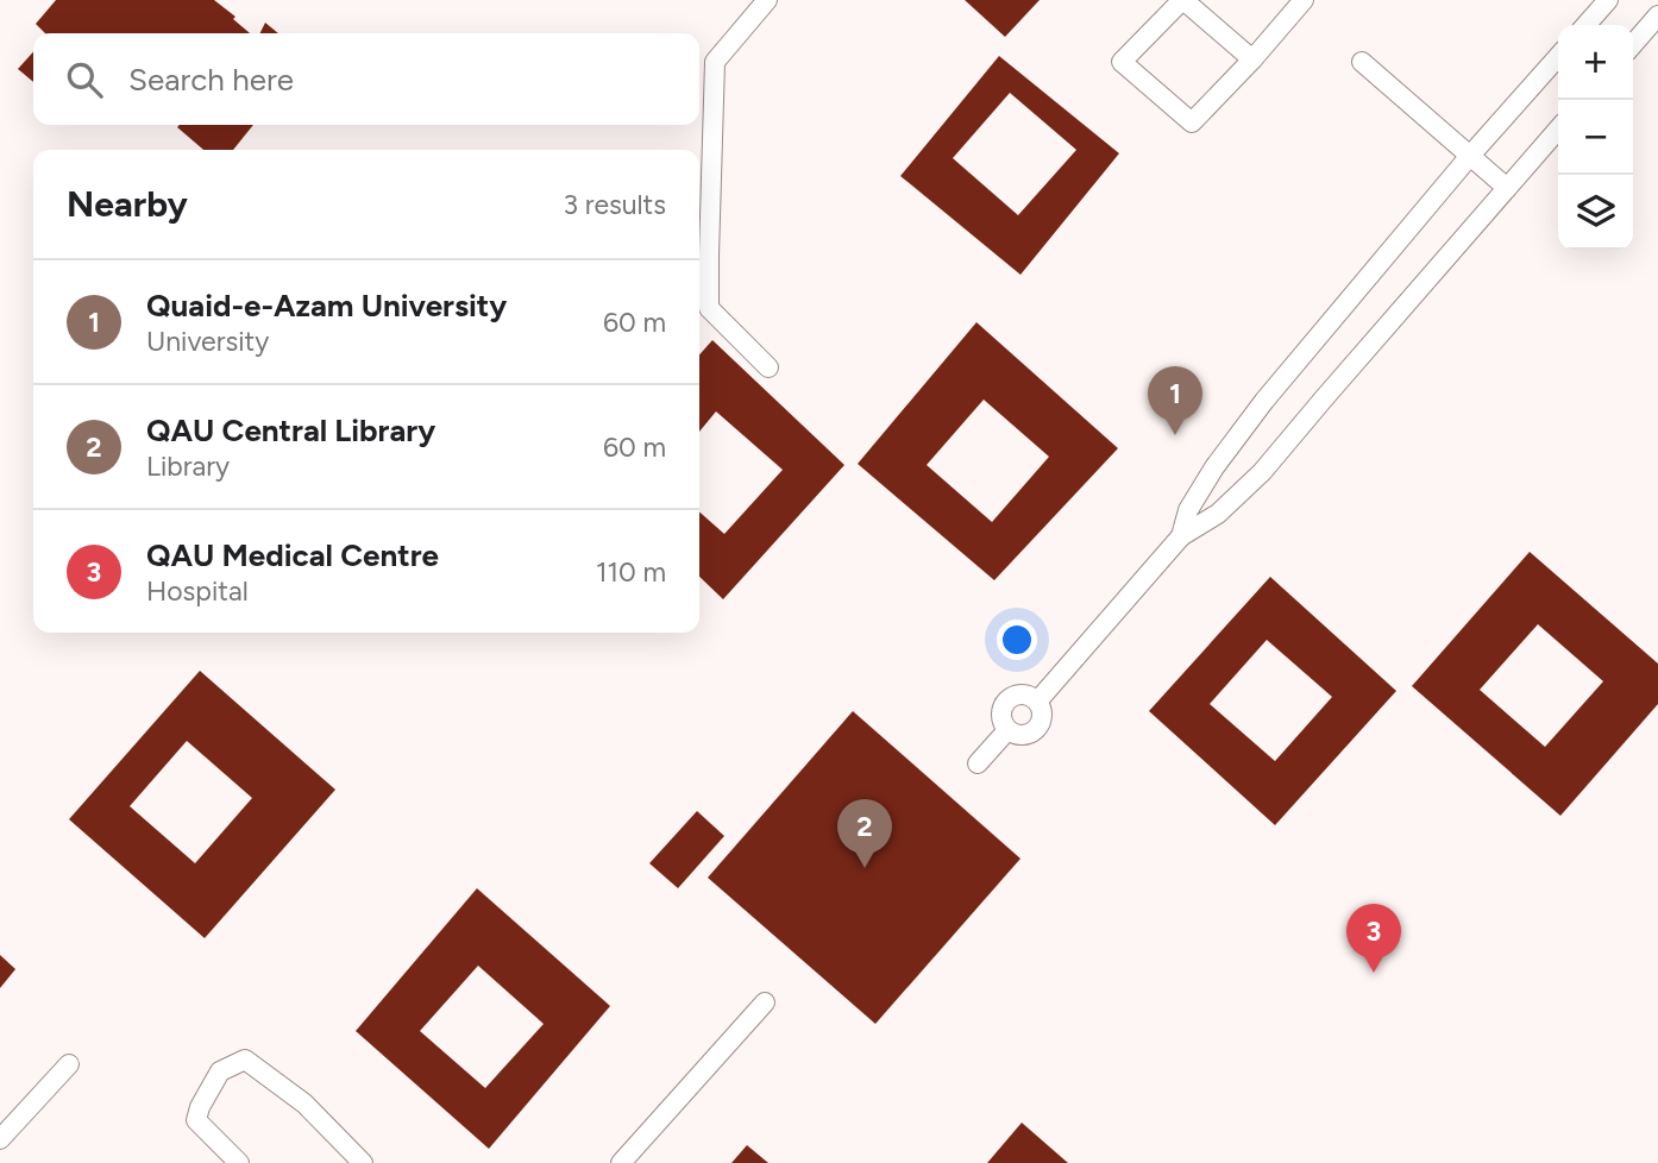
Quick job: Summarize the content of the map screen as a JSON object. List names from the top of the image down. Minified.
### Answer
{"page":{"map_buttons":["+","−"],"search":"Search here","heading":["Nearby","3 results"],"list":[{"mark":"1","name":"Quaid-e-Azam University","note":"University","value":"60 m"},{"mark":"2","name":"QAU Central Library","note":"Library","value":"60 m"},{"mark":"3","name":"QAU Medical Centre","note":"Hospital","value":"110 m"}],"pins":["1","2","3"]}}
